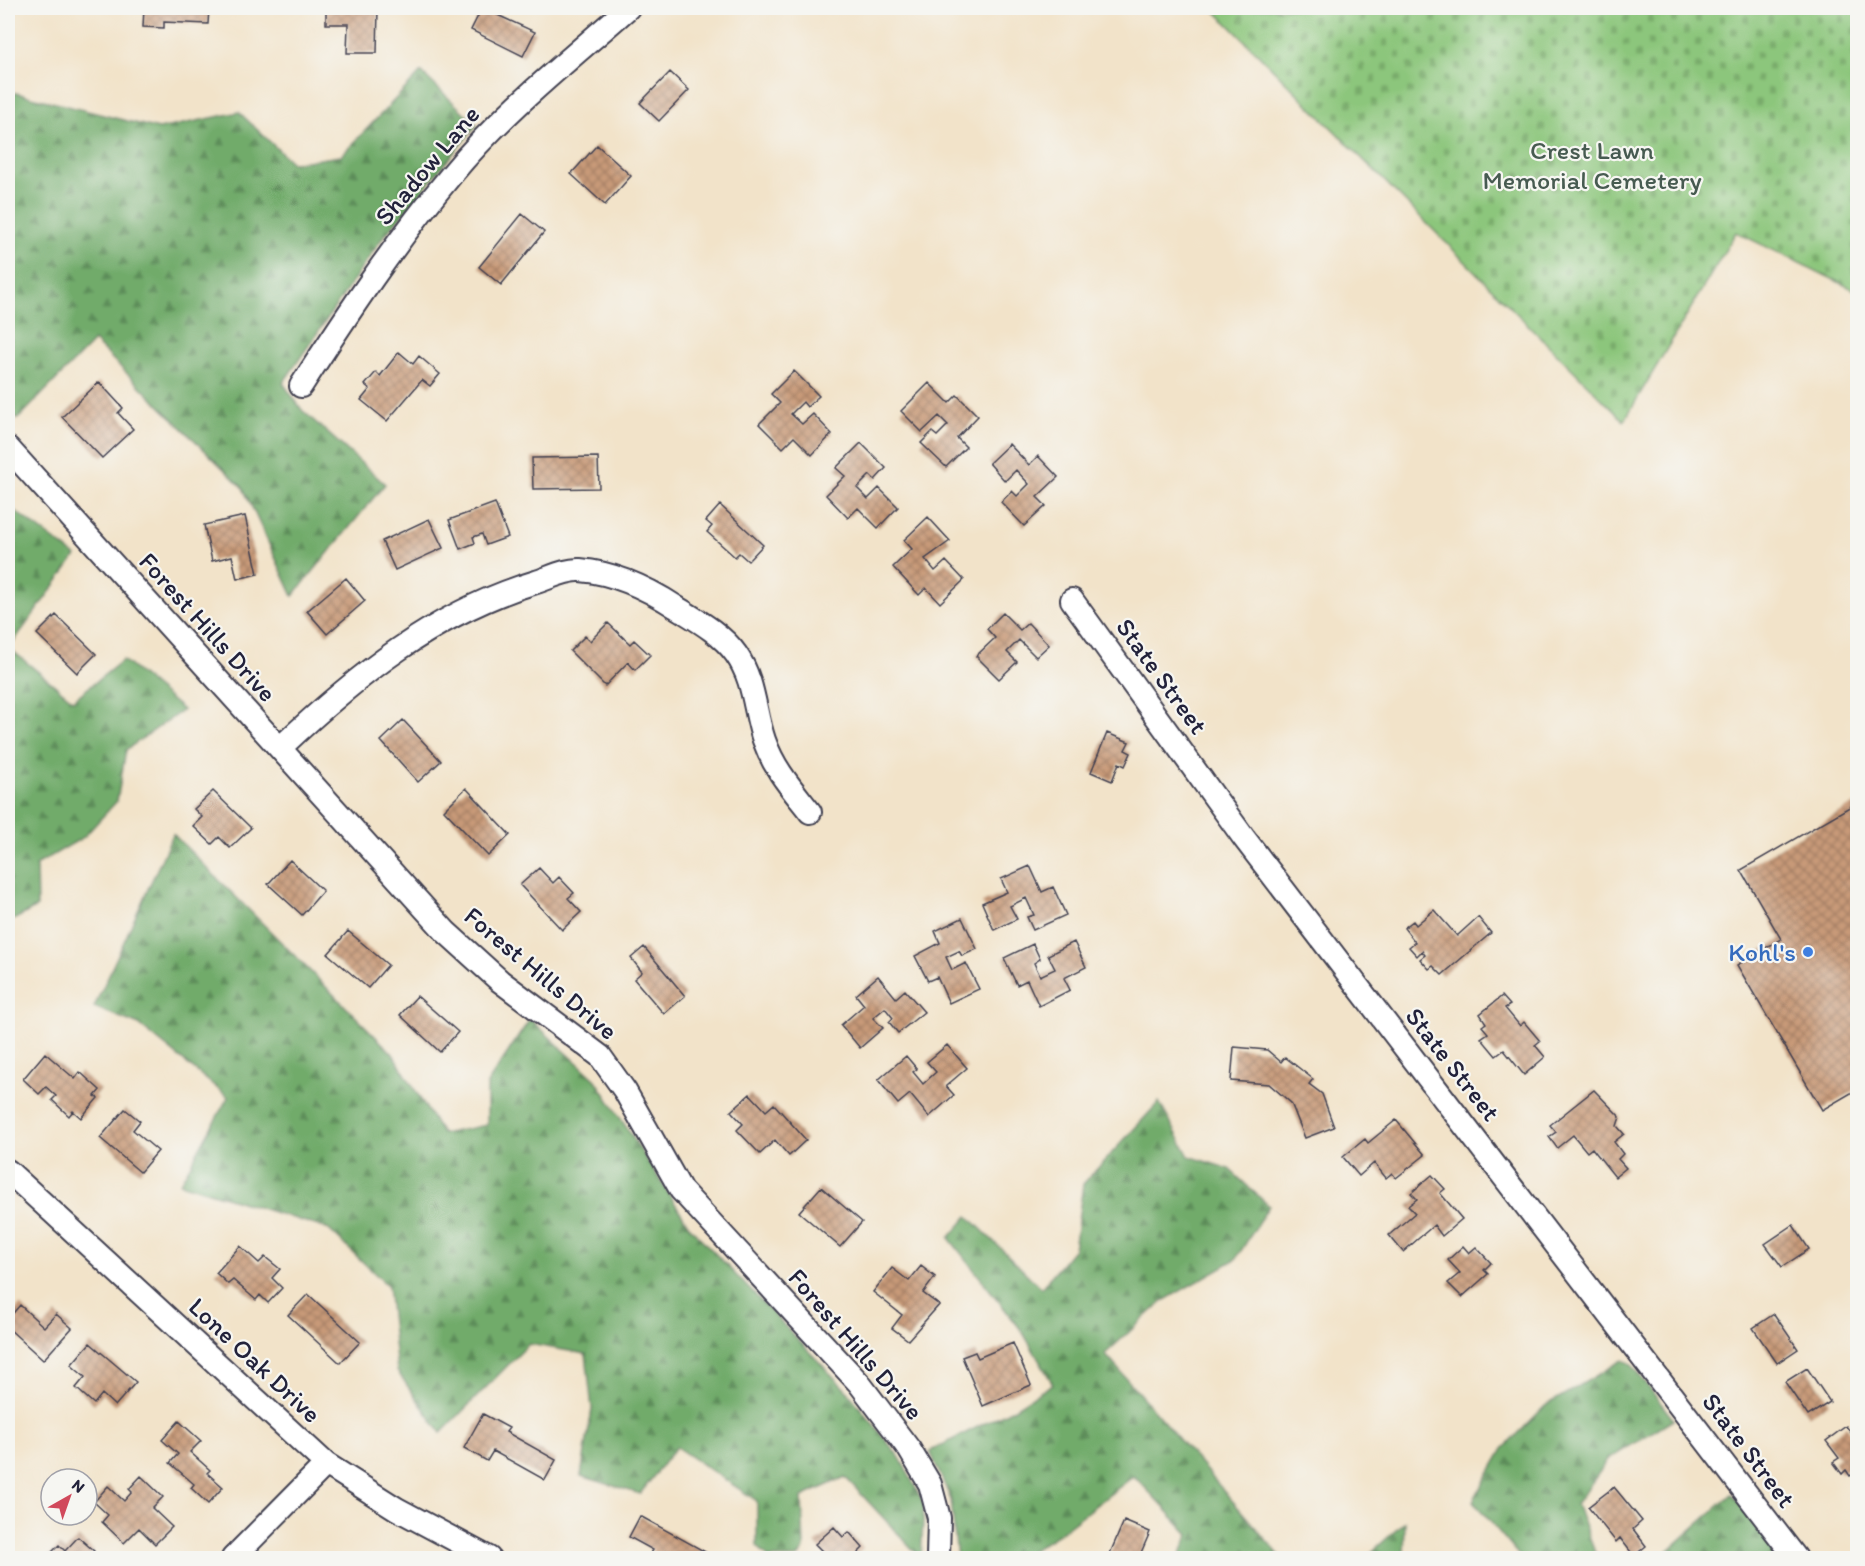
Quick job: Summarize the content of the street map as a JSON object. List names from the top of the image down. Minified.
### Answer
{"streets":{"street":["Shadow Lane","Forest Hills Drive","State Street","Lone Oak Drive"]},"parks":["Crest Lawn Memorial Cemetery"],"places":["Kohl's"],"north":"top right"}
